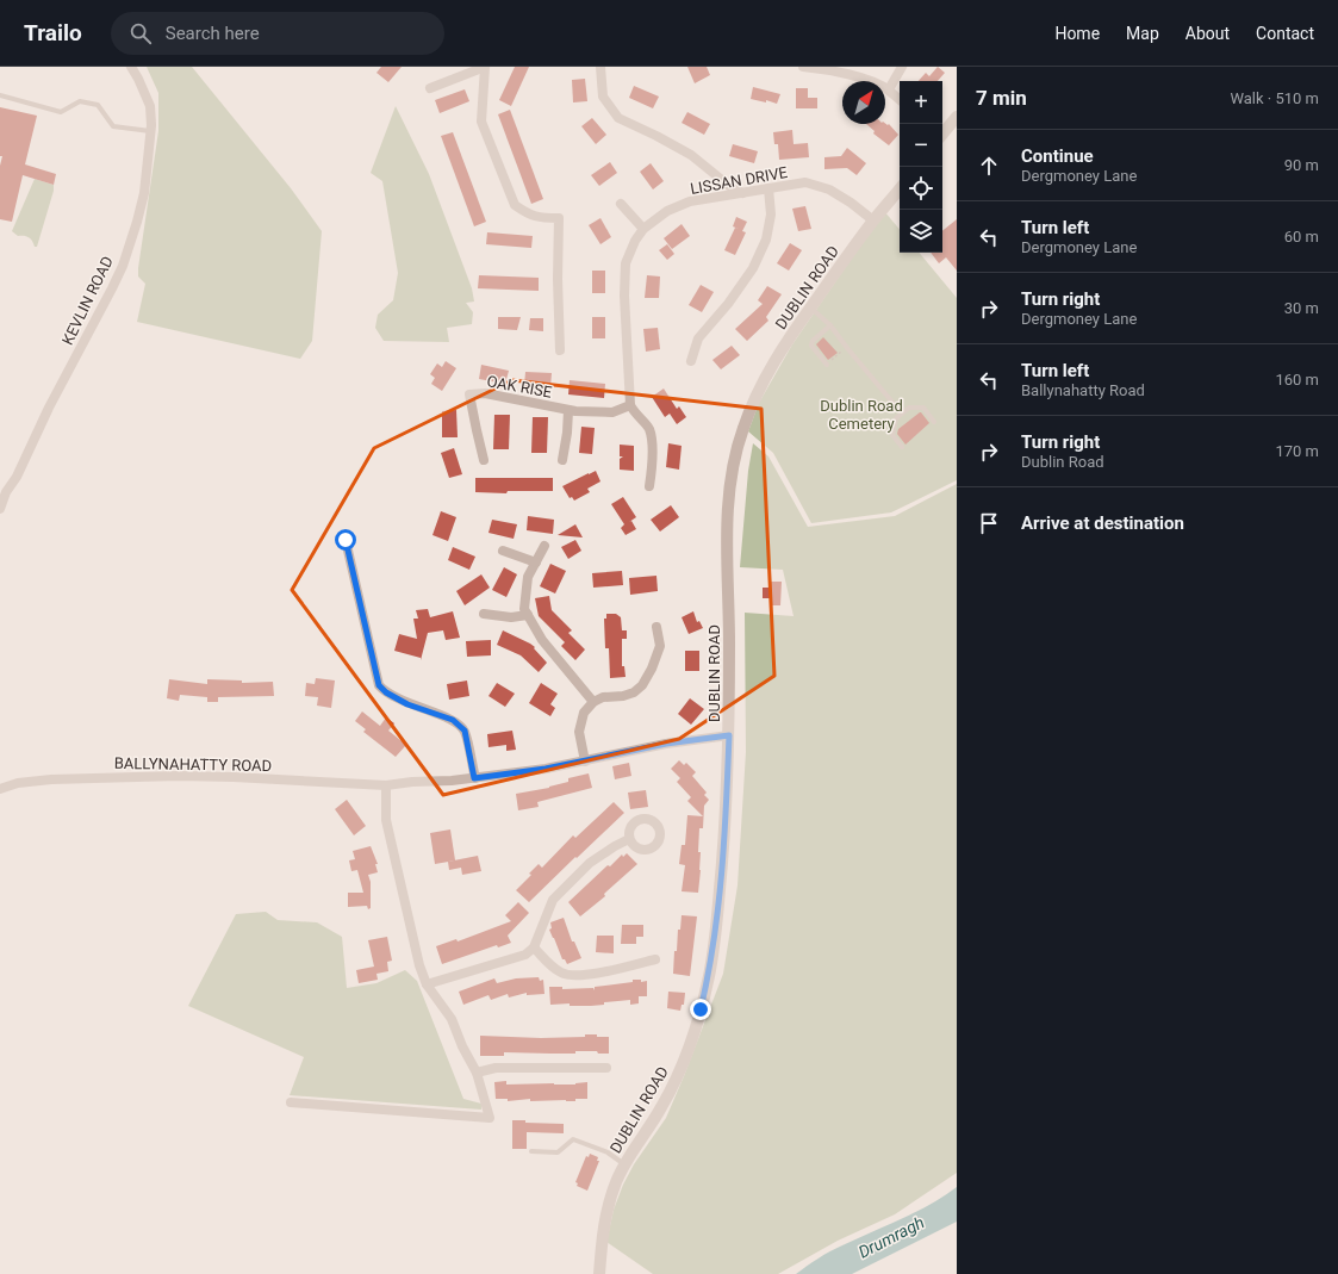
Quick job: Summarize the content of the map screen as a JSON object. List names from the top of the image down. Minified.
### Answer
{"streets":{"street":["LISSAN DRIVE","DUBLIN ROAD","KEVLIN ROAD","OAK RISE","BALLYNAHATTY ROAD"]},"crossings":[["LISSAN DRIVE","DUBLIN ROAD"],["LISSAN DRIVE","OAK RISE"],["DUBLIN ROAD","BALLYNAHATTY ROAD"]],"water":["Drumragh"],"parks":["Dublin Road Cemetery"],"north":"top right","page":{"header":"Trailo","search":"Search here","nav":["Home","Map","About","Contact"],"heading":["7 min","Walk · 510 m"],"map_buttons":["+","−"],"list":[["Continue","Dergmoney Lane","90 m"],["Turn left","Dergmoney Lane","60 m"],["Turn right","Dergmoney Lane","30 m"],["Turn left","Ballynahatty Road","160 m"],["Turn right","Dublin Road","170 m"],"Arrive at destination"]}}
